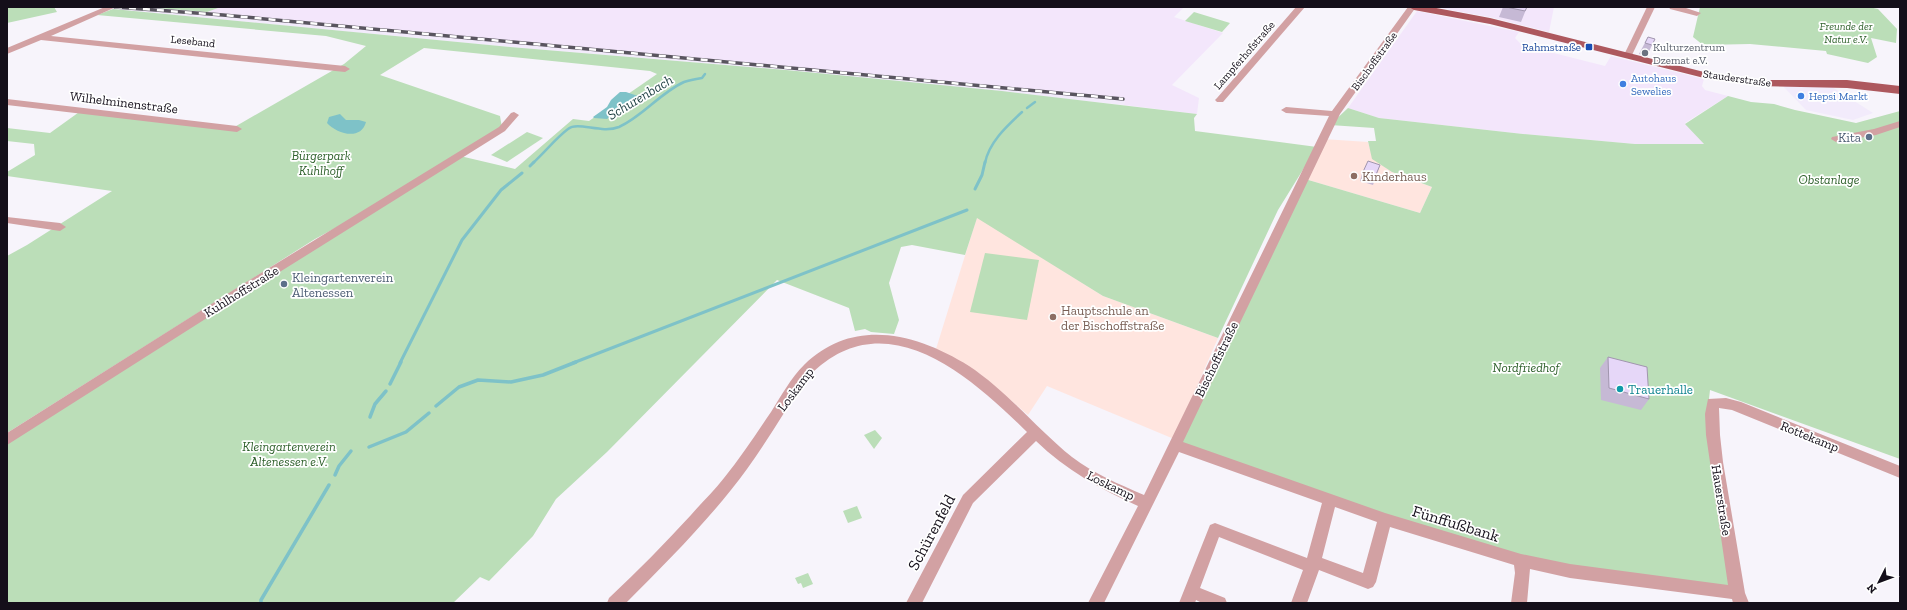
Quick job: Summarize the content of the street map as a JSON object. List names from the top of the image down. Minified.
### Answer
{"streets":{"main road":["Stauderstraße"],"street":["Leseband","Lampferhofstraße","Bischoffstraße","Wilhelminenstraße","Kuhlhoffstraße","Loskamp","Rottekamp","Hauerstraße","Fünffußbank","Schürenfeld"]},"crossings":[["Bischoffstraße","Stauderstraße"],["Bischoffstraße","Loskamp"],["Bischoffstraße","Fünffußbank"],["Loskamp","Schürenfeld"],["Rottekamp","Hauerstraße"],["Hauerstraße","Fünffußbank"]],"water":["Schurenbach"],"parks":["Freunde der Natur e.V.","Bürgerpark Kuhlhoff","Obstanlage","Nordfriedhof","Kleingartenverein Altenessen e.V."],"places":{"transit":["Rahmstraße"],"other":["Kulturzentrum Dzemat e.V.","Autohaus Sewelies","Hepsi Markt","Kita","Kinderhaus","Kleingartenverein Altenessen","Hauptschule an der Bischoffstraße","Trauerhalle"]},"north":"bottom left"}
